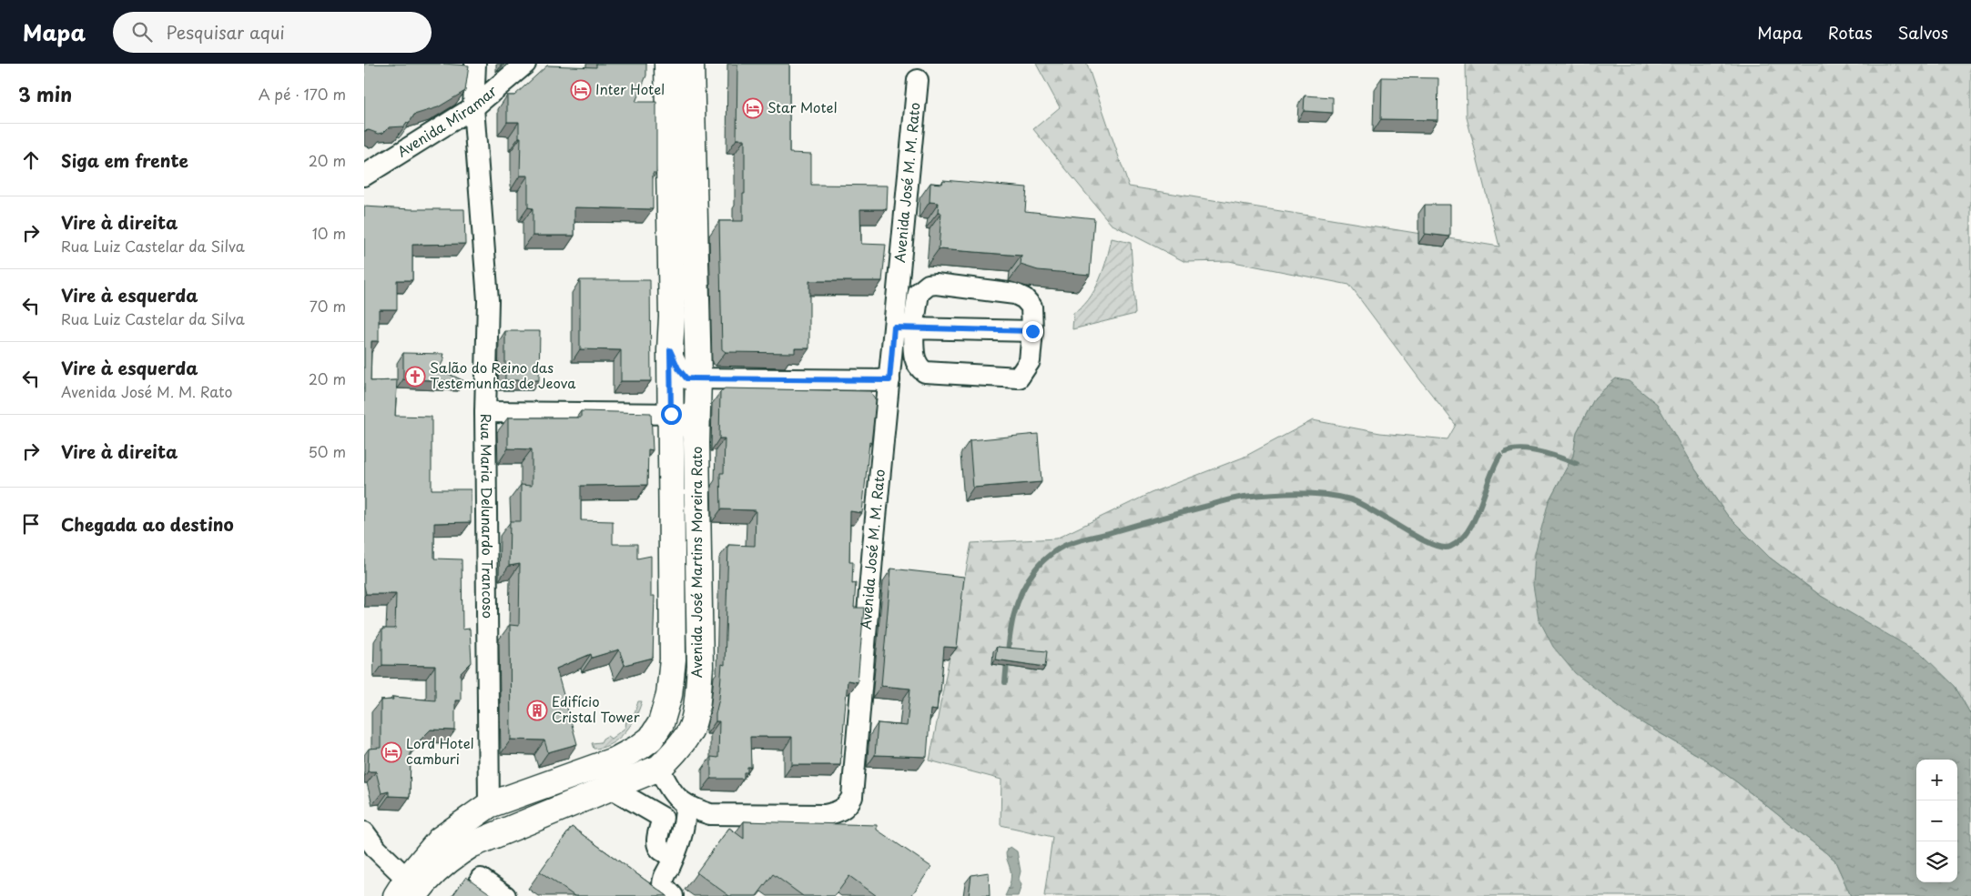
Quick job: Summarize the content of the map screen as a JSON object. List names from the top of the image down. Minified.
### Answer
{"streets":{"street":["Avenida Miramar","Avenida José M. M. Rato","Rua Maria Delunardo Trancoso","Avenida José Martins Moreira Rato"]},"crossings":[["Avenida Miramar","Rua Maria Delunardo Trancoso"],["Avenida José M. M. Rato","Avenida José Martins Moreira Rato"],["Rua Maria Delunardo Trancoso","Avenida José Martins Moreira Rato"]],"places":{"hotel":["Inter Hotel","Star Motel","Lord Hotel camburi"],"church":["Salão do Reino das Testemunhas de Jeova"],"building":["Edifício Cristal Tower"]},"page":{"header":"Mapa","search":"Pesquisar aqui","nav":["Mapa","Rotas","Salvos"],"heading":["3 min","A pé · 170 m"],"list":[["Siga em frente","20 m"],["Vire à direita","Rua Luiz Castelar da Silva","10 m"],["Vire à esquerda","Rua Luiz Castelar da Silva","70 m"],["Vire à esquerda","Avenida José M. M. Rato","20 m"],["Vire à direita","50 m"],"Chegada ao destino"],"map_buttons":["+","−"]}}
